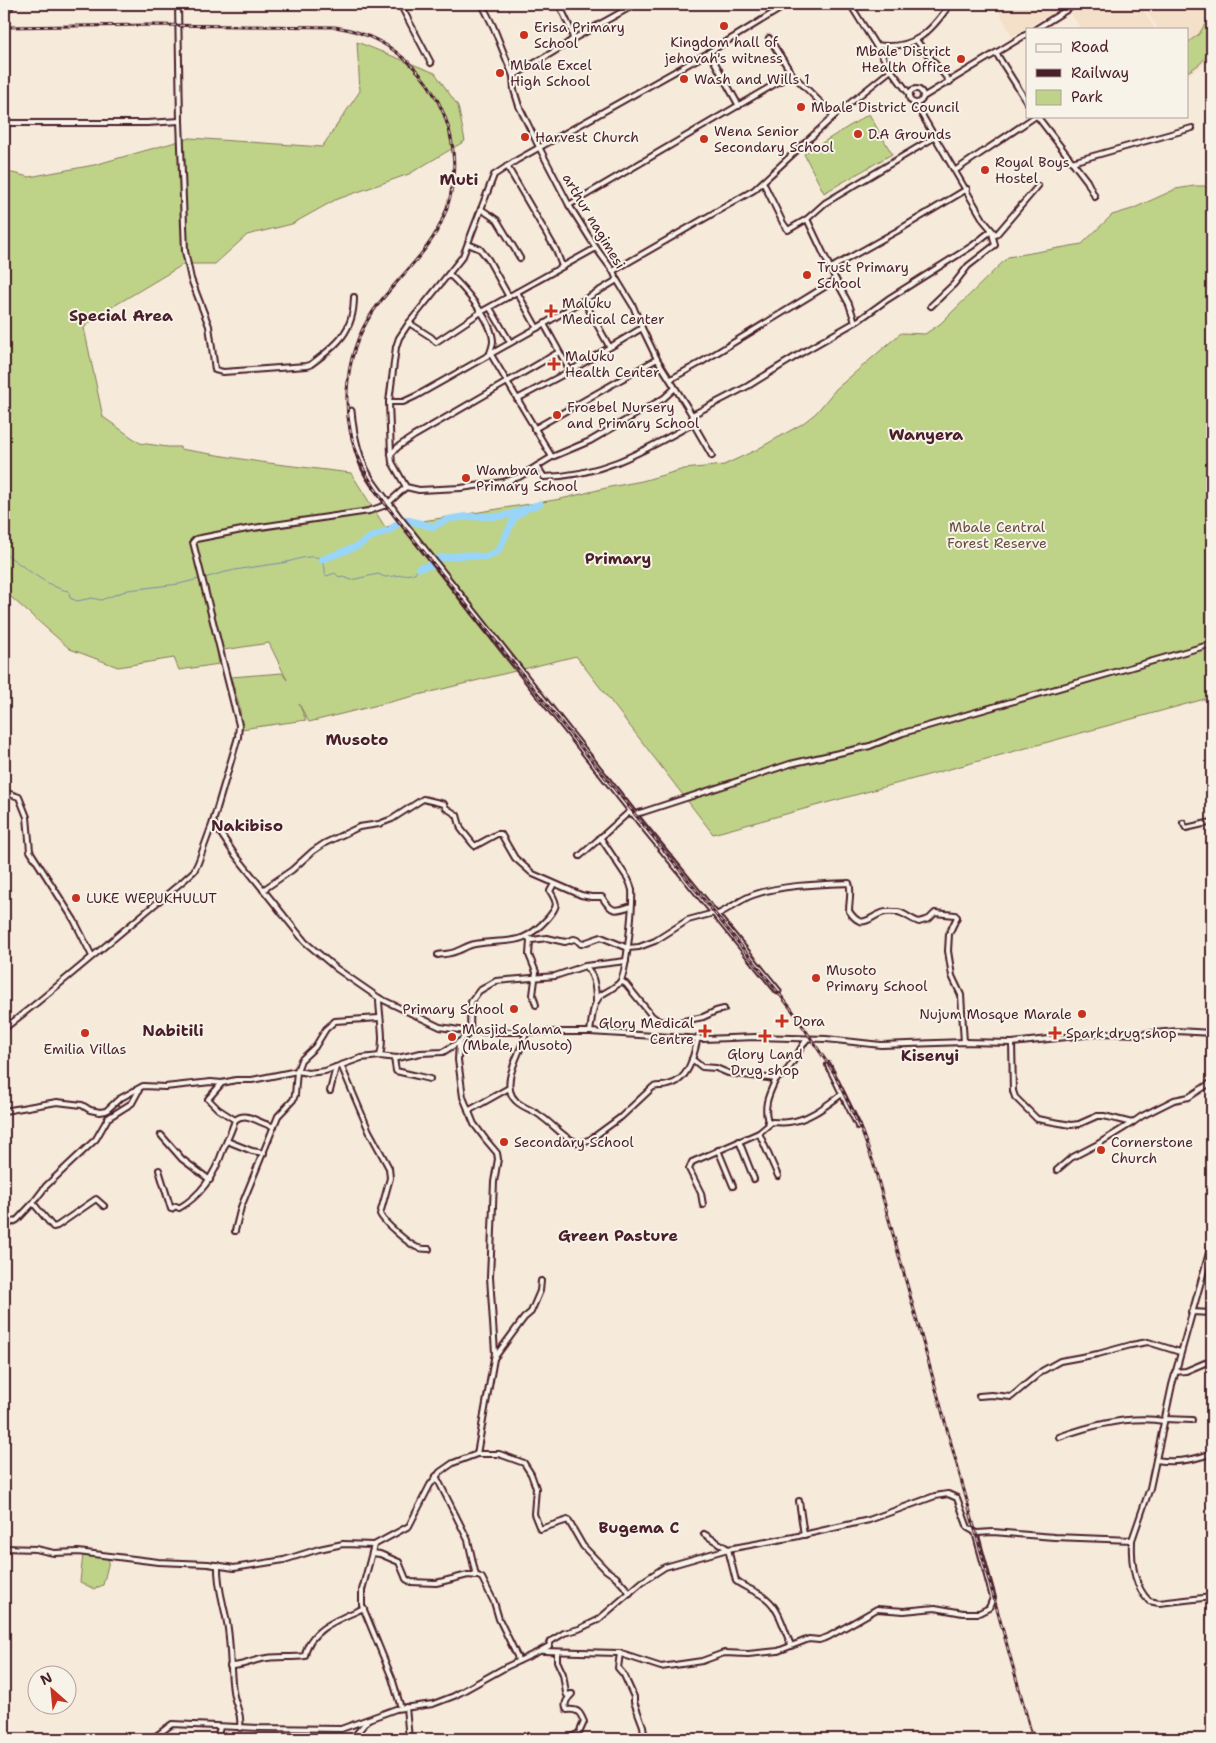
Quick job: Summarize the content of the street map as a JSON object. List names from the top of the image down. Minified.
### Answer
{"streets":{"street":["arthur nagimesi"]},"districts":["Muti","Special Area","Wanyera","Primary","Musoto","Nakibiso","Nabitili","Kisenyi","Green Pasture","Bugema C"],"parks":["Mbale Central Forest Reserve"],"places":{"other":["Kingdom hall of jehovah's witness","Erisa Primary School","Mbale District Health Office","Mbale Excel High School","Wash and Wills 1","Mbale District Council","D.A Grounds","Harvest Church","Wena Senior Secondary School","Royal Boys Hostel","Trust Primary School","Froebel Nursery and Primary School","Wambwa Primary School","LUKE WEPUKHULUT","Musoto Primary School","Primary School","Nujum Mosque Marale","Emilia Villas","Masjid Salama (Mbale, Musoto)","Secondary School","Cornerstone Church"],"health":["Maluku Medical Center","Maluku Health Center","Dora","Glory Medical Centre","Spark drug shop","Glory Land Drug shop"]},"legend":["Road","Railway","Park"],"north":"top left"}
